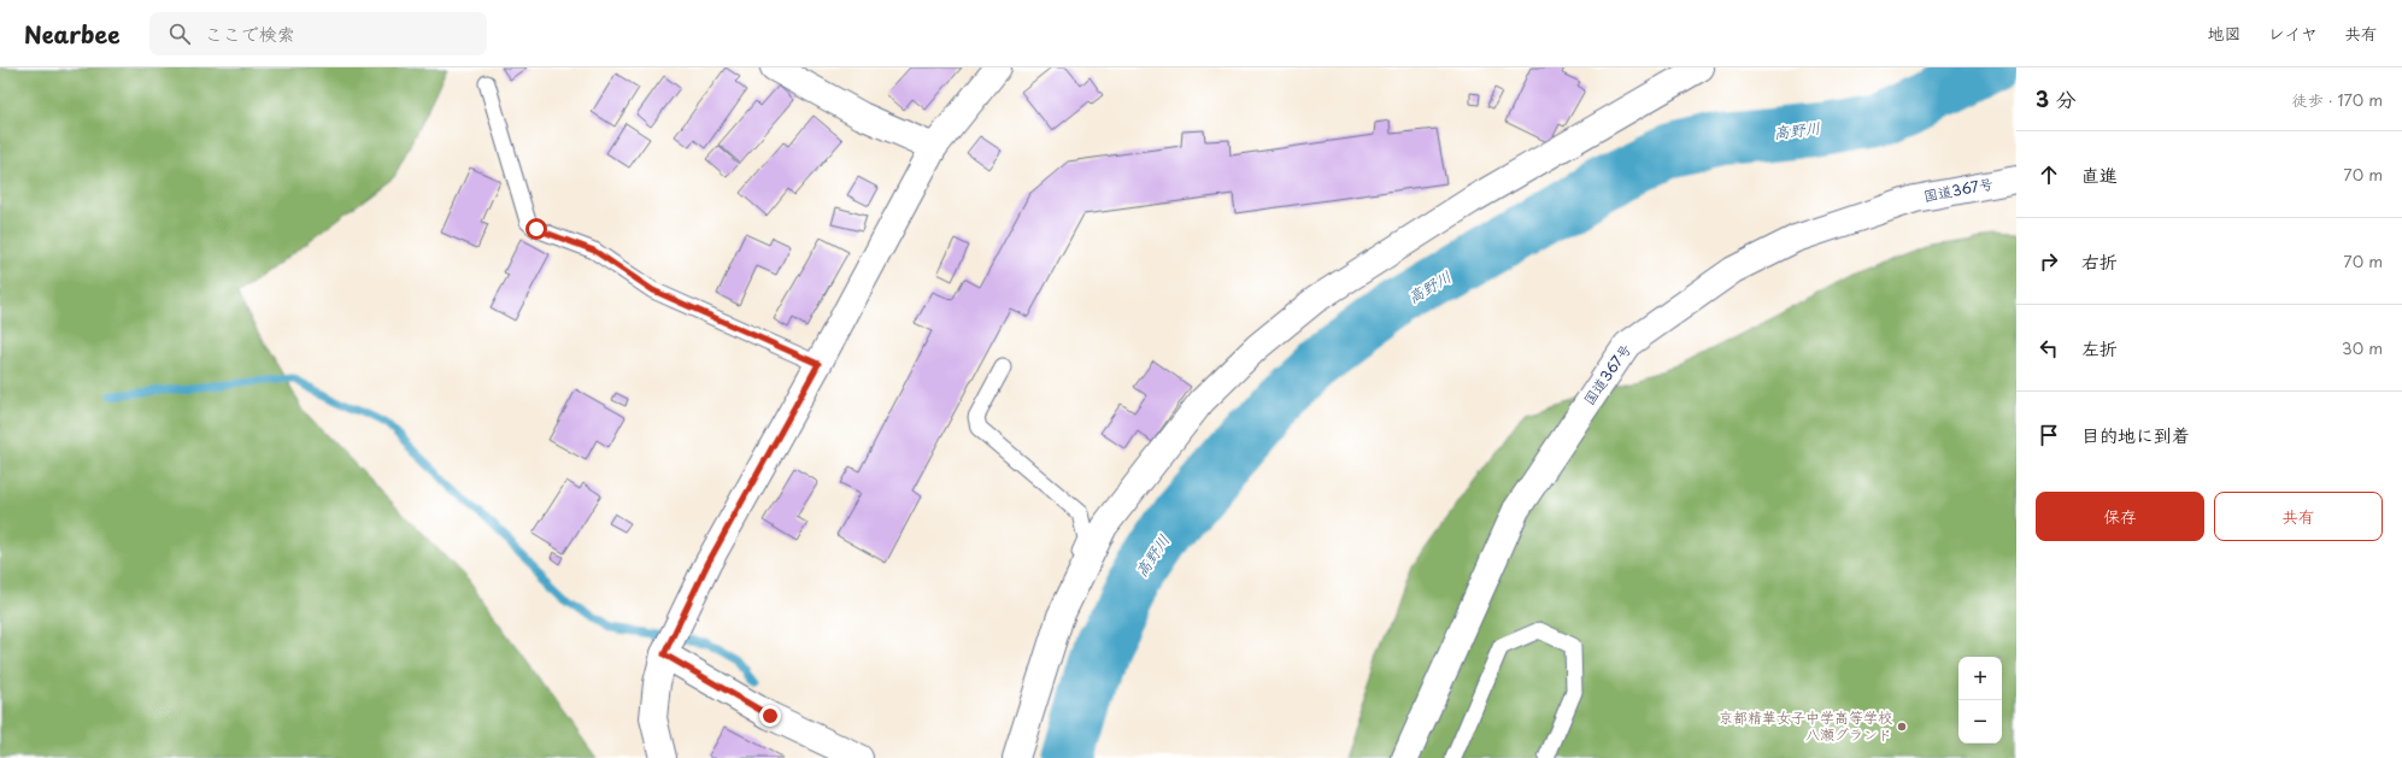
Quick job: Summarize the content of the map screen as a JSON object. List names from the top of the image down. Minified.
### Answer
{"streets":{"main road":["国道367号"]},"water":["高野川"],"places":["京都精華女子中学高等学校 八瀬グランド"],"page":{"header":"Nearbee","search":"ここで検索","nav":["地図","レイヤ","共有"],"heading":["3 分","徒歩 · 170 m"],"list":[["直進","70 m"],["右折","70 m"],["左折","30 m"],"目的地に到着"],"buttons":["保存","共有"],"map_buttons":["+","−"]}}
